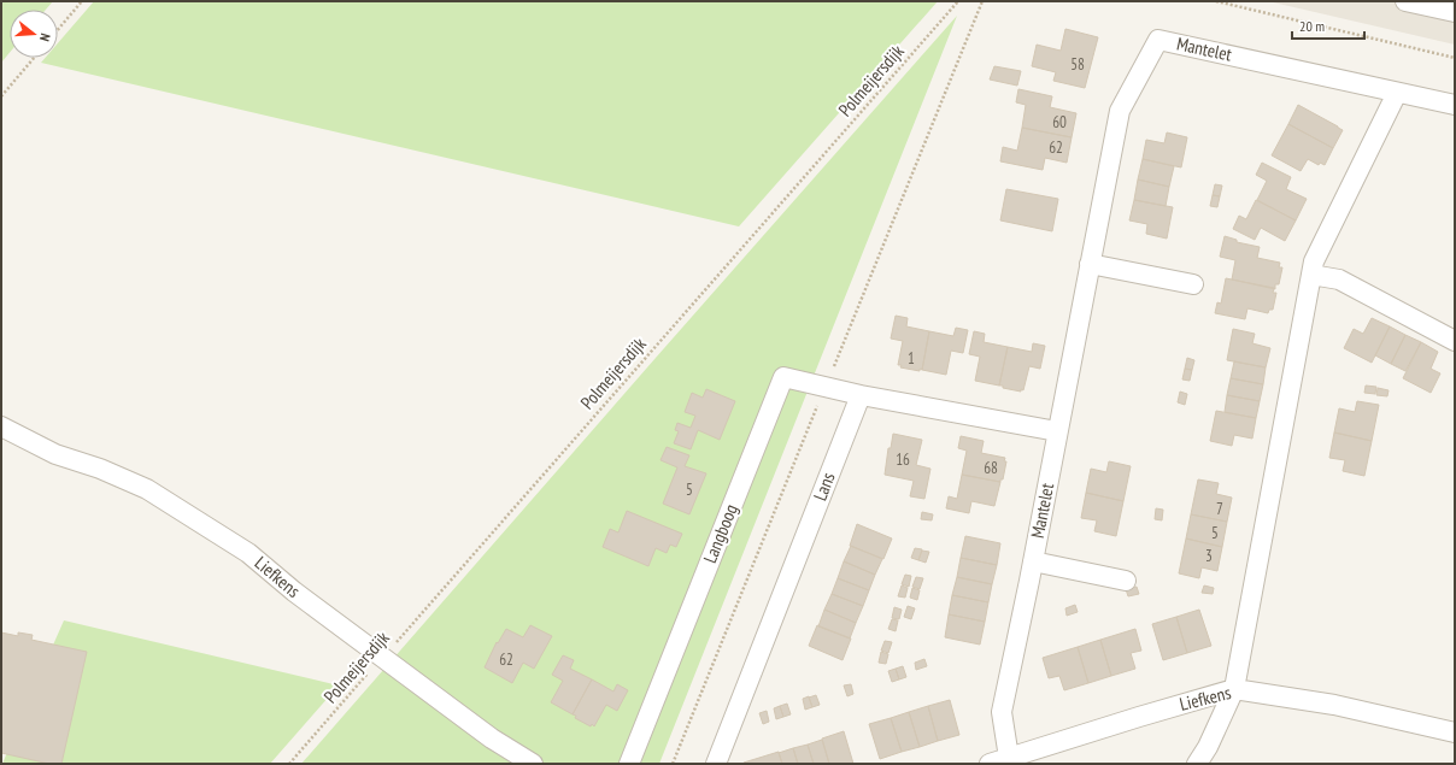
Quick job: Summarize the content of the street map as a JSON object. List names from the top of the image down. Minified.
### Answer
{"streets":{"street":["Mantelet","Lans","Langboog","Liefkens"],"path":["Polmeijersdijk"]},"crossings":[["Mantelet","Liefkens"],["Polmeijersdijk","Liefkens"],["Lans","Langboog"]],"house_numbers":["58","60","62","1","16","68","5","7","5","3","62"],"scale_bar":"20 m","north":"right"}
